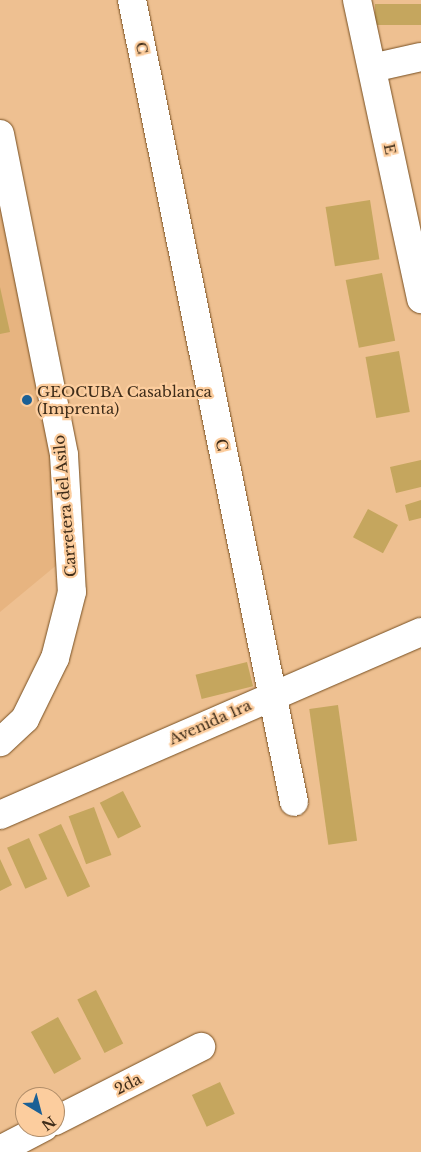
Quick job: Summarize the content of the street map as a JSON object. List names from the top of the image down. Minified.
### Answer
{"streets":{"street":["C","E","Carretera del Asilo","Avenida 1ra","2da"]},"crossings":[["C","Avenida 1ra"]],"places":["GEOCUBA Casablanca (Imprenta)"],"north":"bottom right"}
